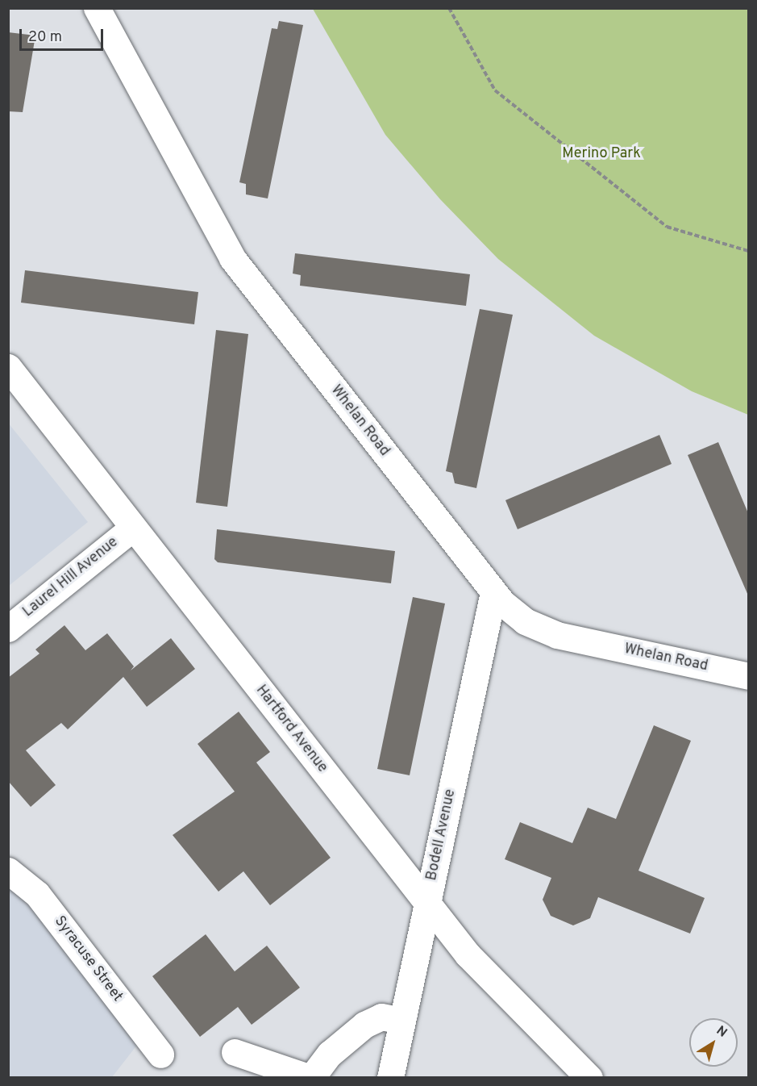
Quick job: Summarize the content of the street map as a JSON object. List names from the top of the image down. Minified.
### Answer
{"streets":{"street":["Whelan Road","Laurel Hill Avenue","Hartford Avenue","Bodell Avenue","Syracuse Street"]},"crossings":[["Whelan Road","Bodell Avenue"],["Laurel Hill Avenue","Hartford Avenue"],["Hartford Avenue","Bodell Avenue"]],"parks":["Merino Park"],"scale_bar":"20 m","north":"top right"}
